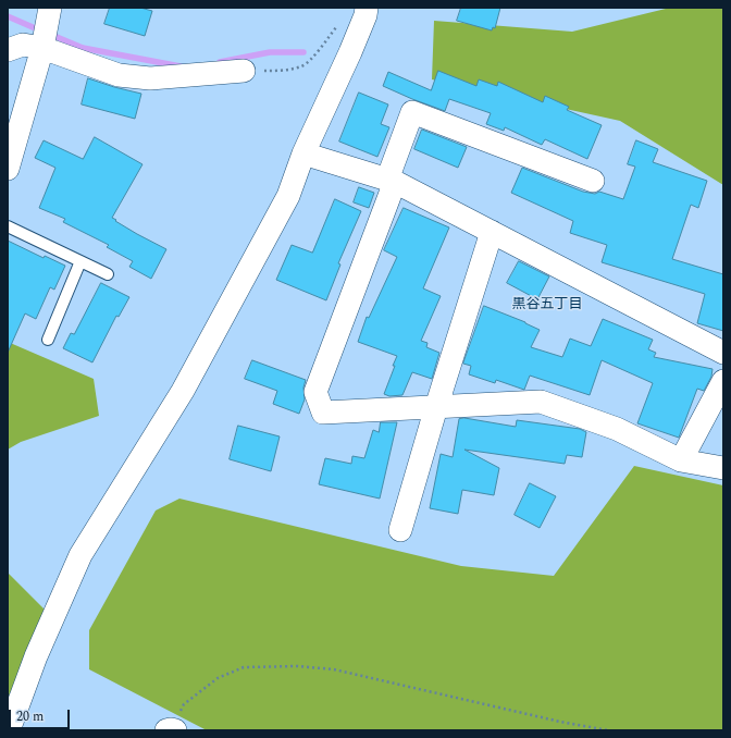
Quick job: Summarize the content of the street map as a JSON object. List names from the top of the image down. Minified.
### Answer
{"districts":["黒谷五丁目"],"scale_bar":"20 m"}
